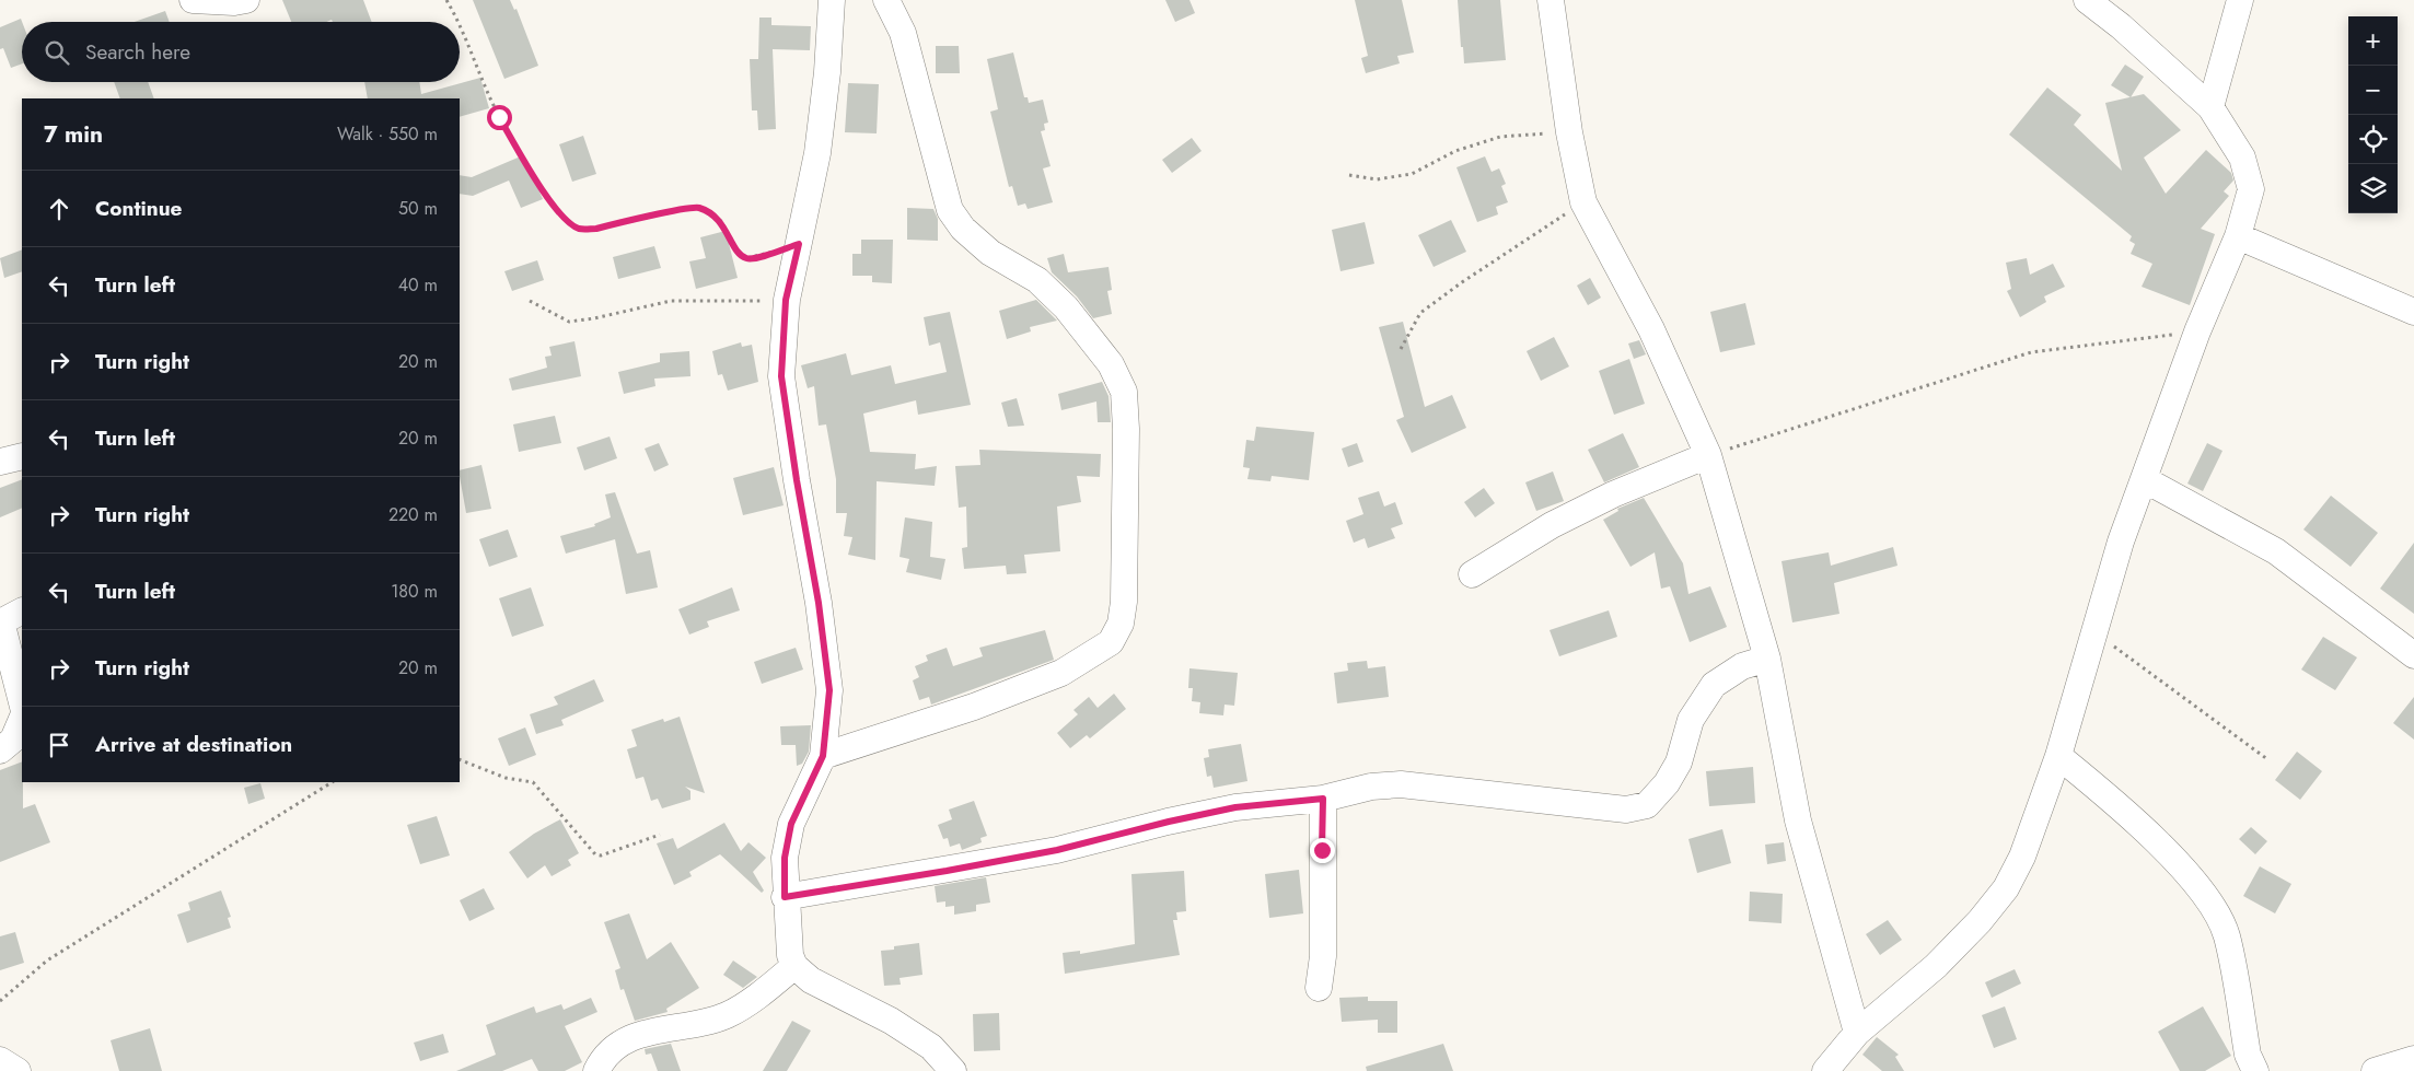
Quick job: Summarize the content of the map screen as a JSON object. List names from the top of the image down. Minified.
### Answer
{"page":{"map_buttons":["+","−"],"search":"Search here","heading":["7 min","Walk · 550 m"],"list":[["Continue","50 m"],["Turn left","40 m"],["Turn right","20 m"],["Turn left","20 m"],["Turn right","220 m"],["Turn left","180 m"],["Turn right","20 m"],"Arrive at destination"]}}
